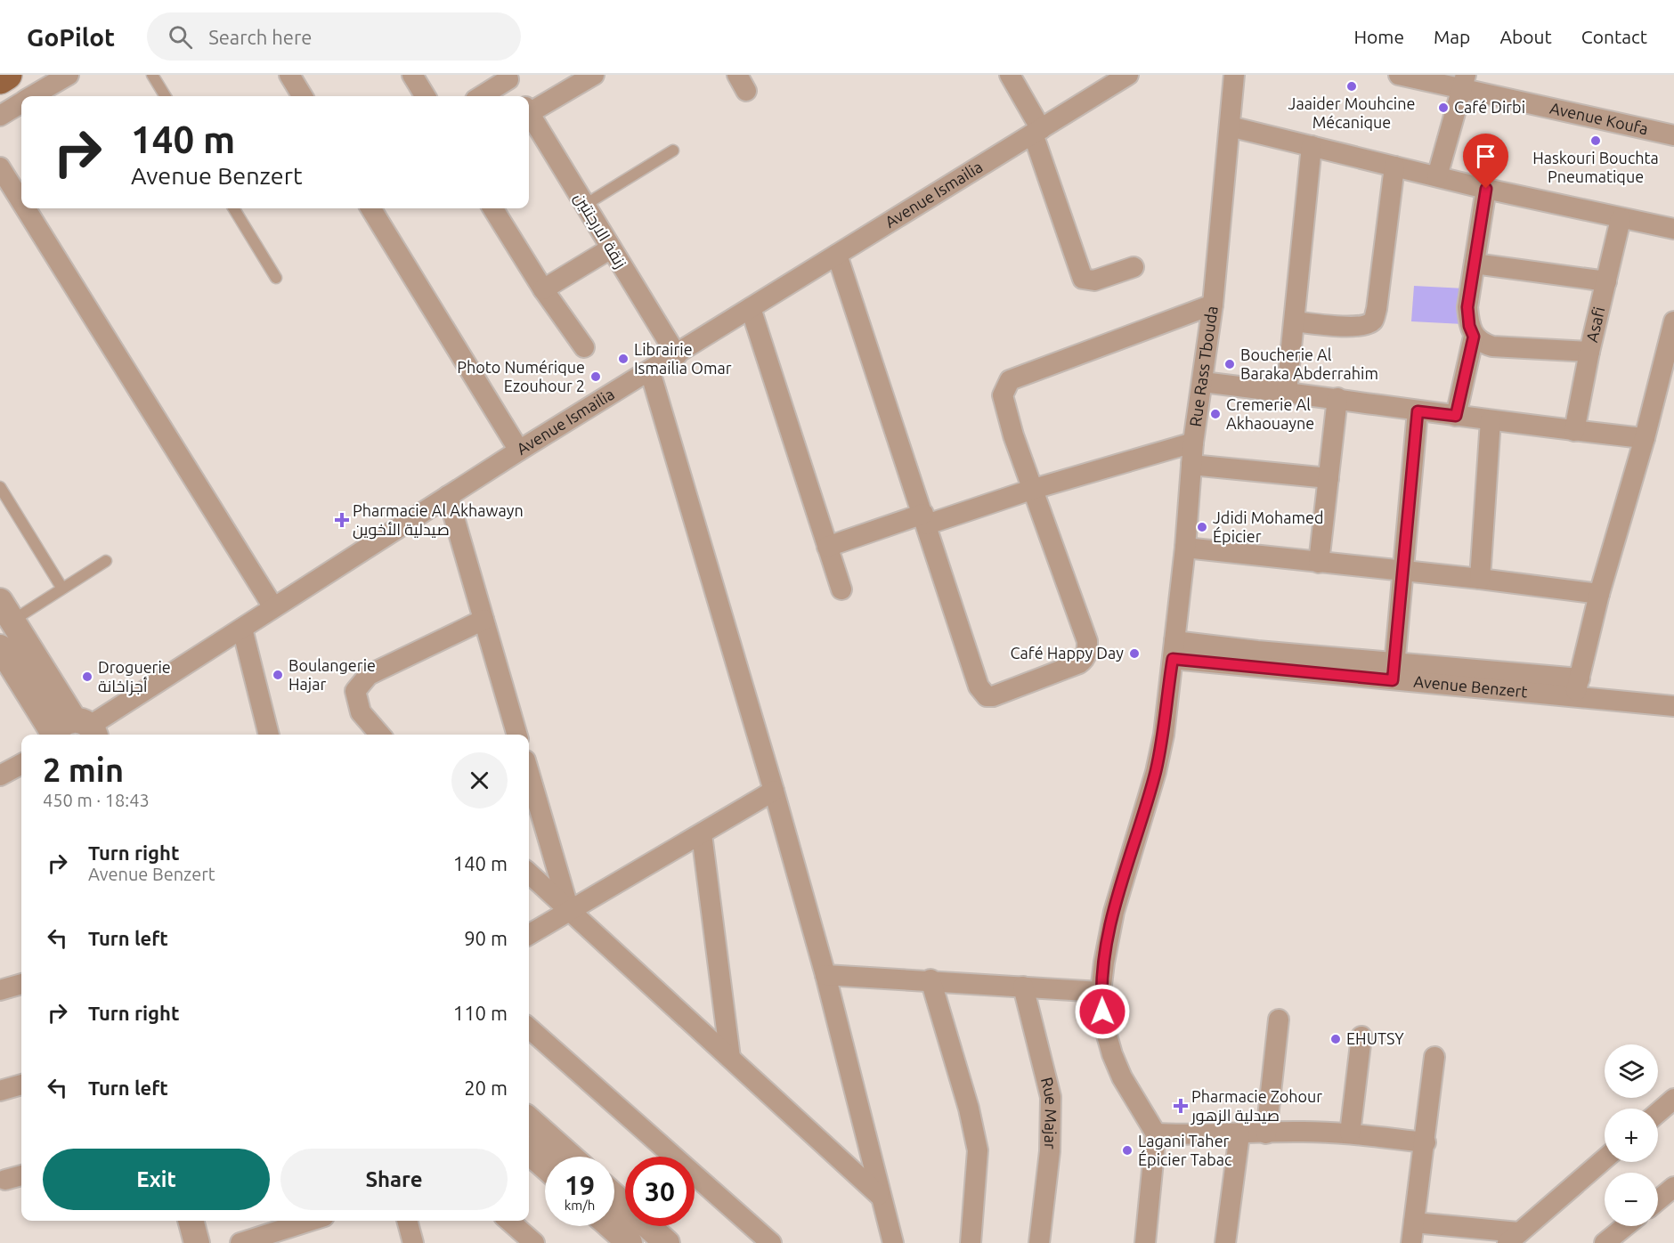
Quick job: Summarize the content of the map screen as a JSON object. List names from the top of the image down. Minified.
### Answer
{"streets":{"street":["Avenue Koufa","Avenue Ismailia","زنقة الارجنتين","Asafi","Rue Rass Tbouda","Avenue Benzert","Rue Majar"]},"crossings":[["Avenue Ismailia","زنقة الارجنتين"],["Rue Rass Tbouda","Avenue Benzert"]],"places":{"other":["Jaaider Mouhcine Mécanique","Café Dirbi","Haskouri Bouchta Pneumatique","Librairie Ismailia Omar","Boucherie Al Baraka Abderrahim","Photo Numérique Ezouhour 2","Cremerie Al Akhaouayne","Jdidi Mohamed Épicier","Café Happy Day","Boulangerie Hajar","Droguerie أجزاخانة","EHUTSY","Lagani Taher Épicier Tabac"],"health":["Pharmacie Al Akhawayn صيدلية الأخوين","Pharmacie Zohour صيدلية الزهور"]},"page":{"header":"GoPilot","search":"Search here","nav":["Home","Map","About","Contact"],"turn":["140 m","Avenue Benzert"],"heading":["2 min","450 m · 18:43"],"list":[{"name":"Turn right","note":"Avenue Benzert","value":"140 m"},{"name":"Turn left","value":"90 m"},{"name":"Turn right","value":"110 m"},{"name":"Turn left","value":"20 m"}],"map_buttons":["+","−"],"buttons":["Exit","Share"],"speed":"19 km/h","limit":"30"}}
